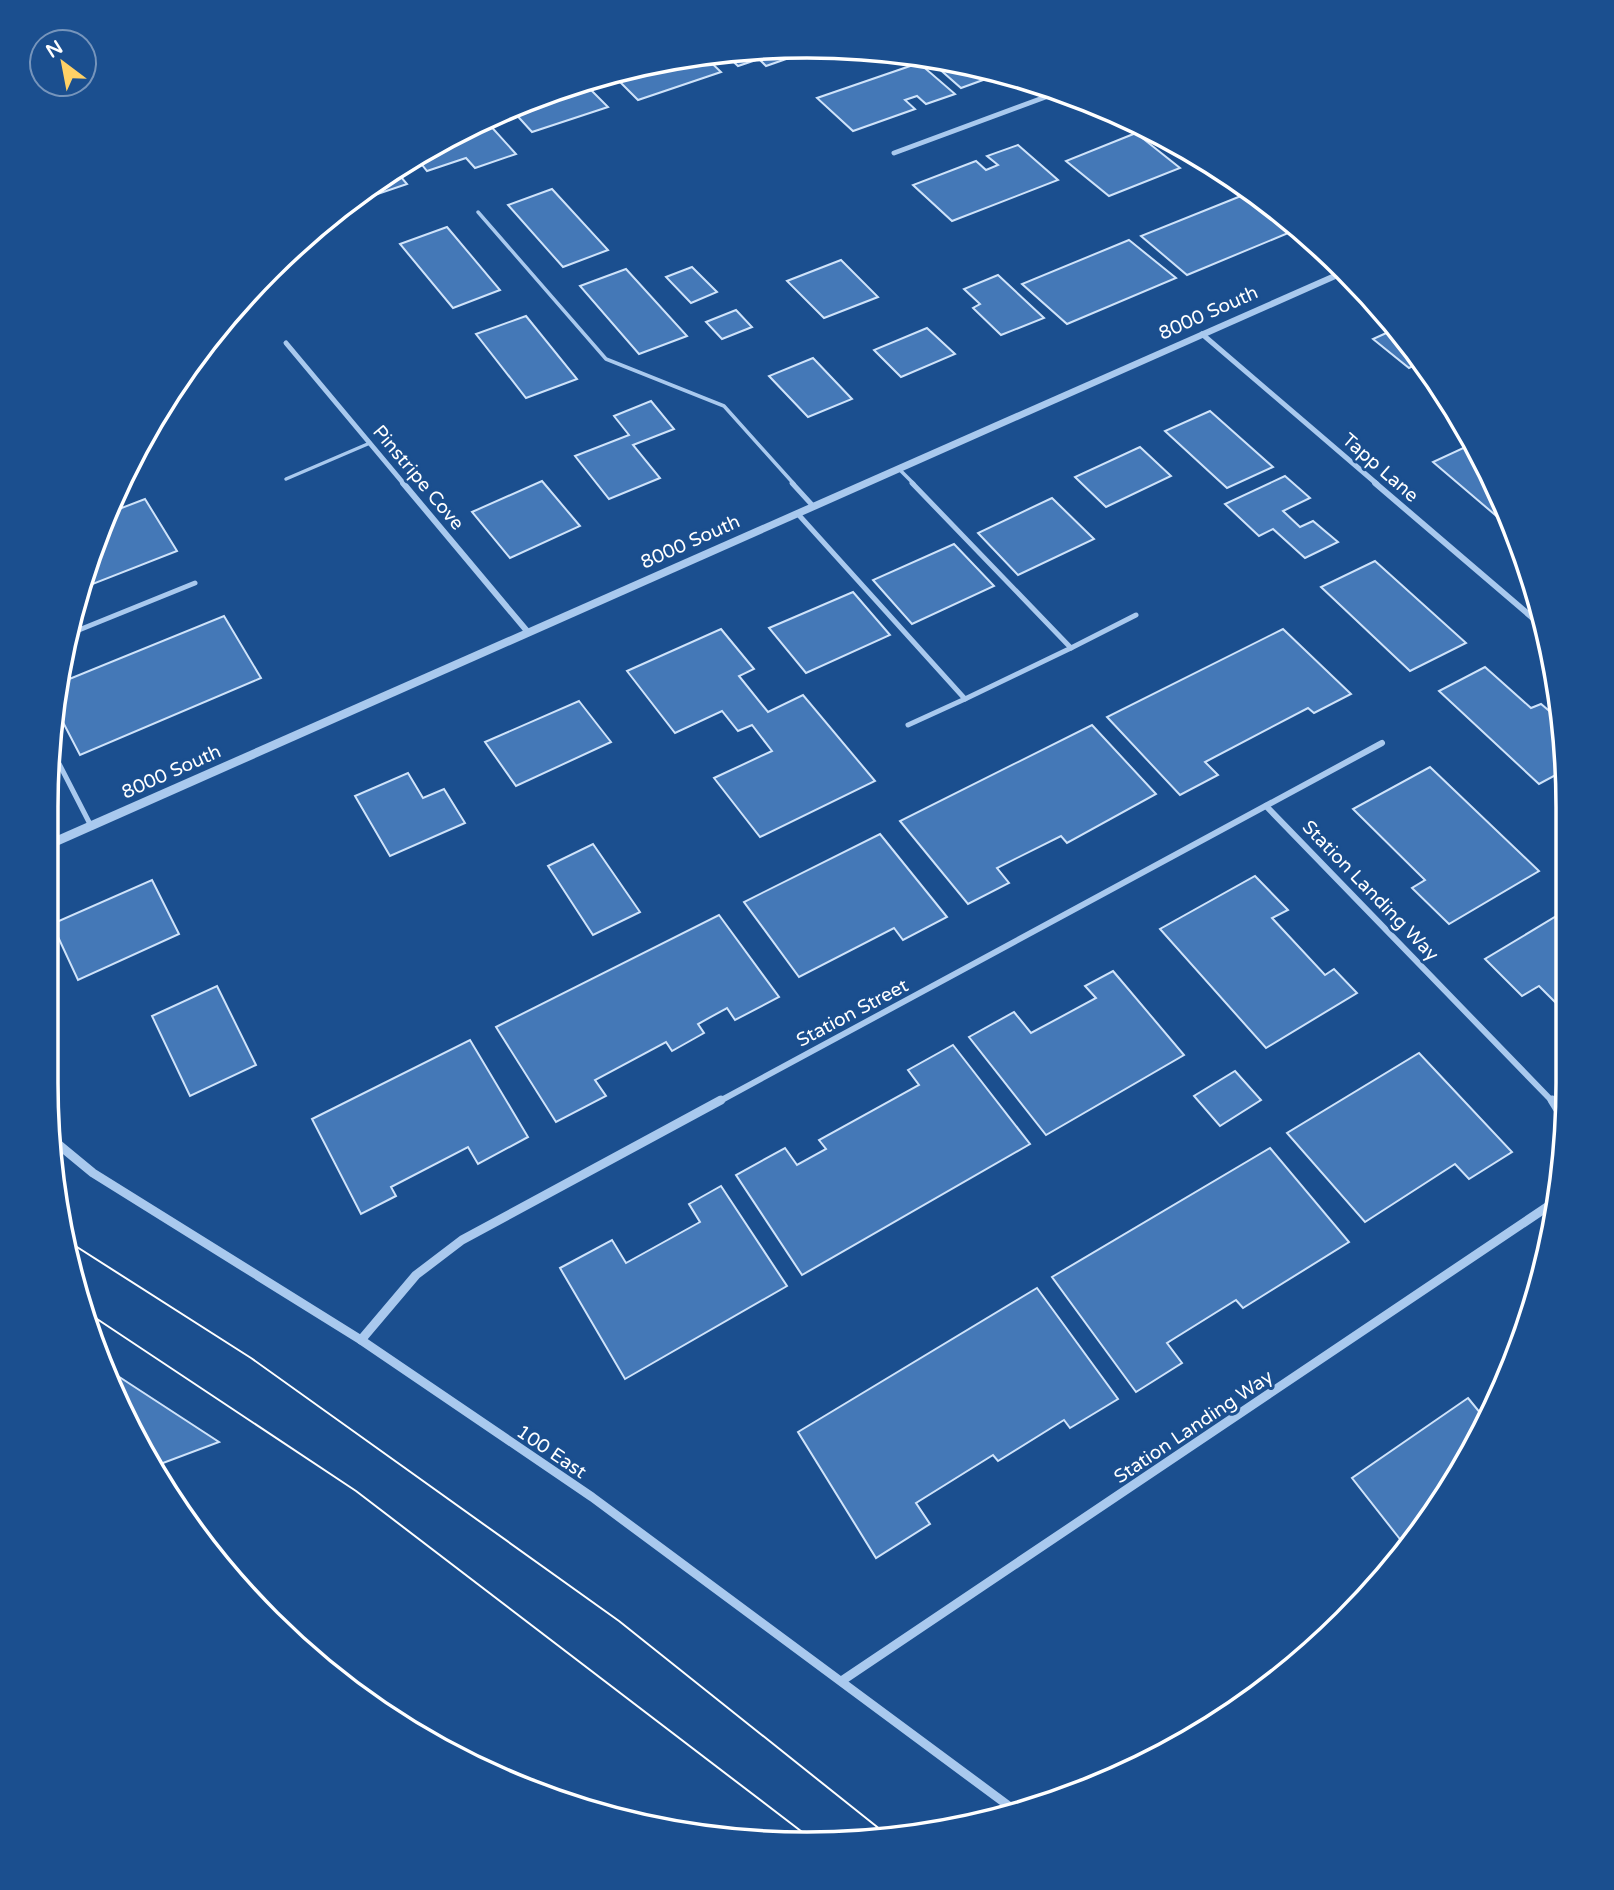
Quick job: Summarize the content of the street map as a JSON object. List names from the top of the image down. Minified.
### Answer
{"streets":{"street":["8000 South","Tapp Lane","Pinstripe Cove","Station Landing Way","Station Street","100 East"]},"crossings":[["8000 South","Tapp Lane"],["8000 South","Pinstripe Cove"],["Station Landing Way","Station Street"],["Station Landing Way","100 East"],["Station Street","100 East"]],"north":"top left"}
